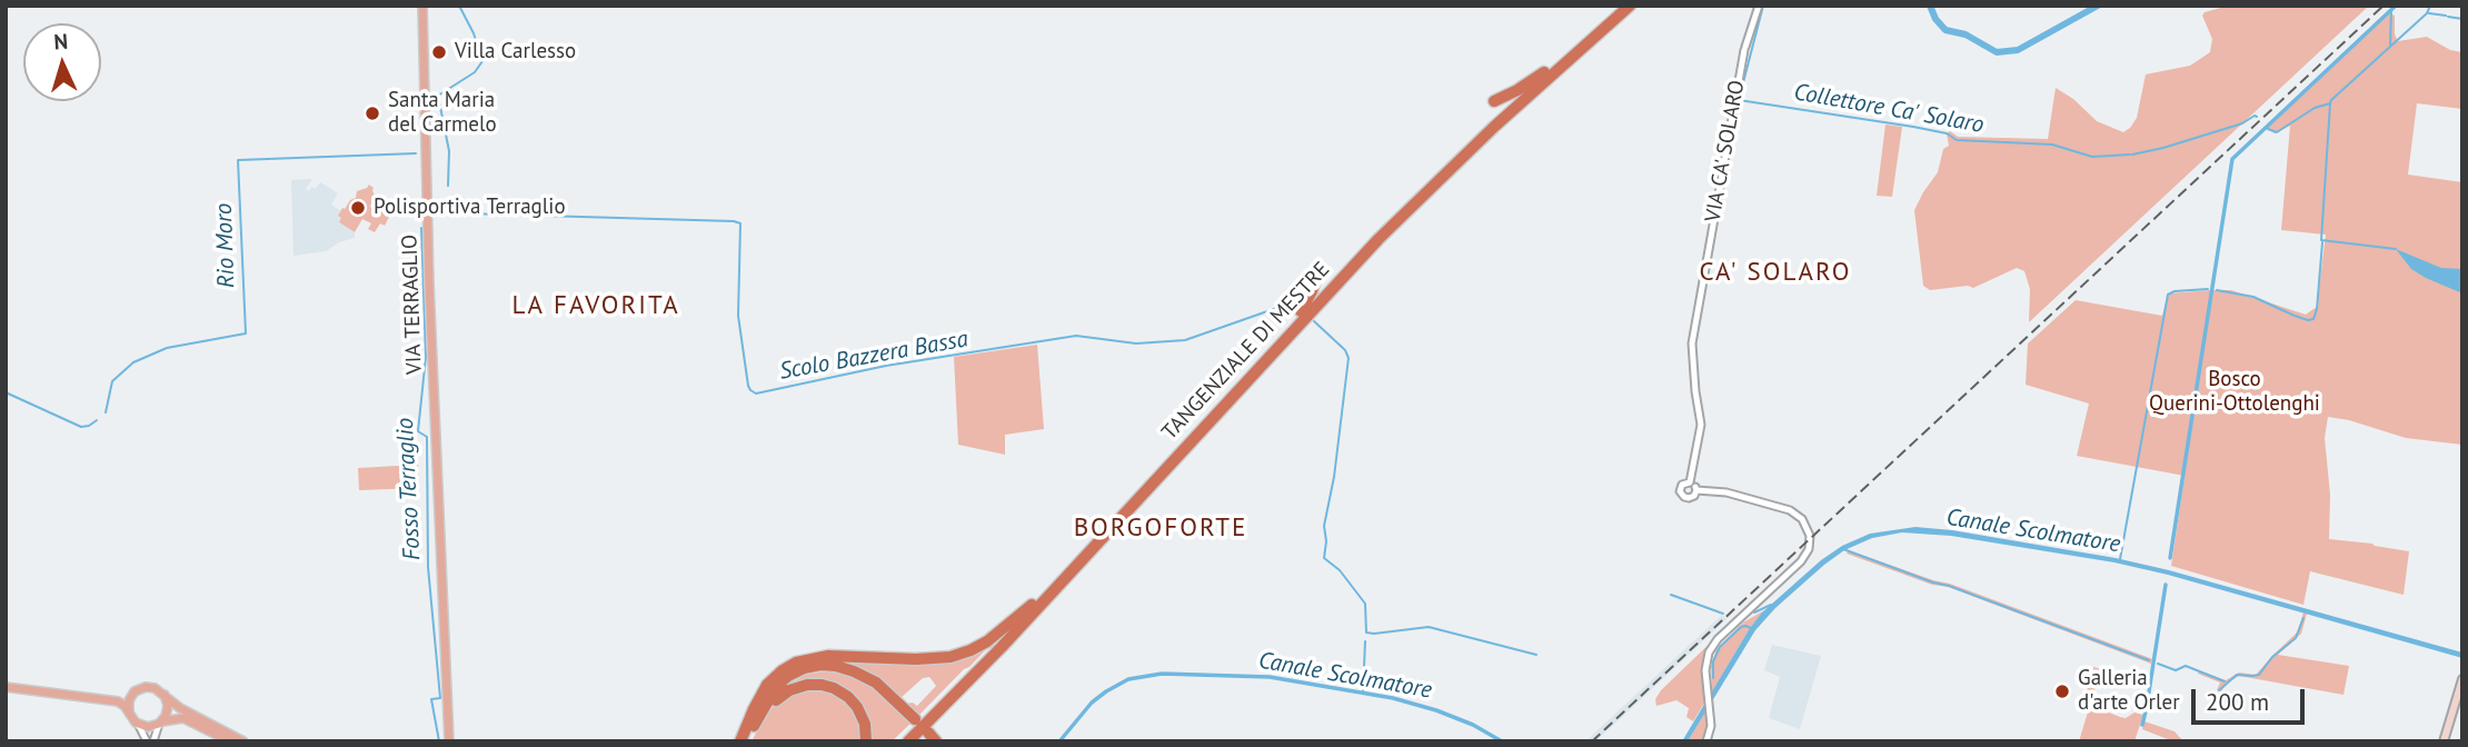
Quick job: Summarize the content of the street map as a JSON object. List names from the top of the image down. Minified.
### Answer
{"streets":{"highway":["TANGENZIALE DI MESTRE"],"main road":["VIA TERRAGLIO"],"street":["VIA CA' SOLARO"]},"districts":["CA' SOLARO","LA FAVORITA","BORGOFORTE"],"water":["Collettore Ca' Solaro","Rio Moro","Scolo Bazzera Bassa","Fosso Terraglio","Canale Scolmatore"],"parks":["Bosco Querini-Ottolenghi"],"places":["Villa Carlesso","Santa Maria del Carmelo","Polisportiva Terraglio","Galleria d'arte Orler"],"scale_bar":"200 m","north":"top"}
